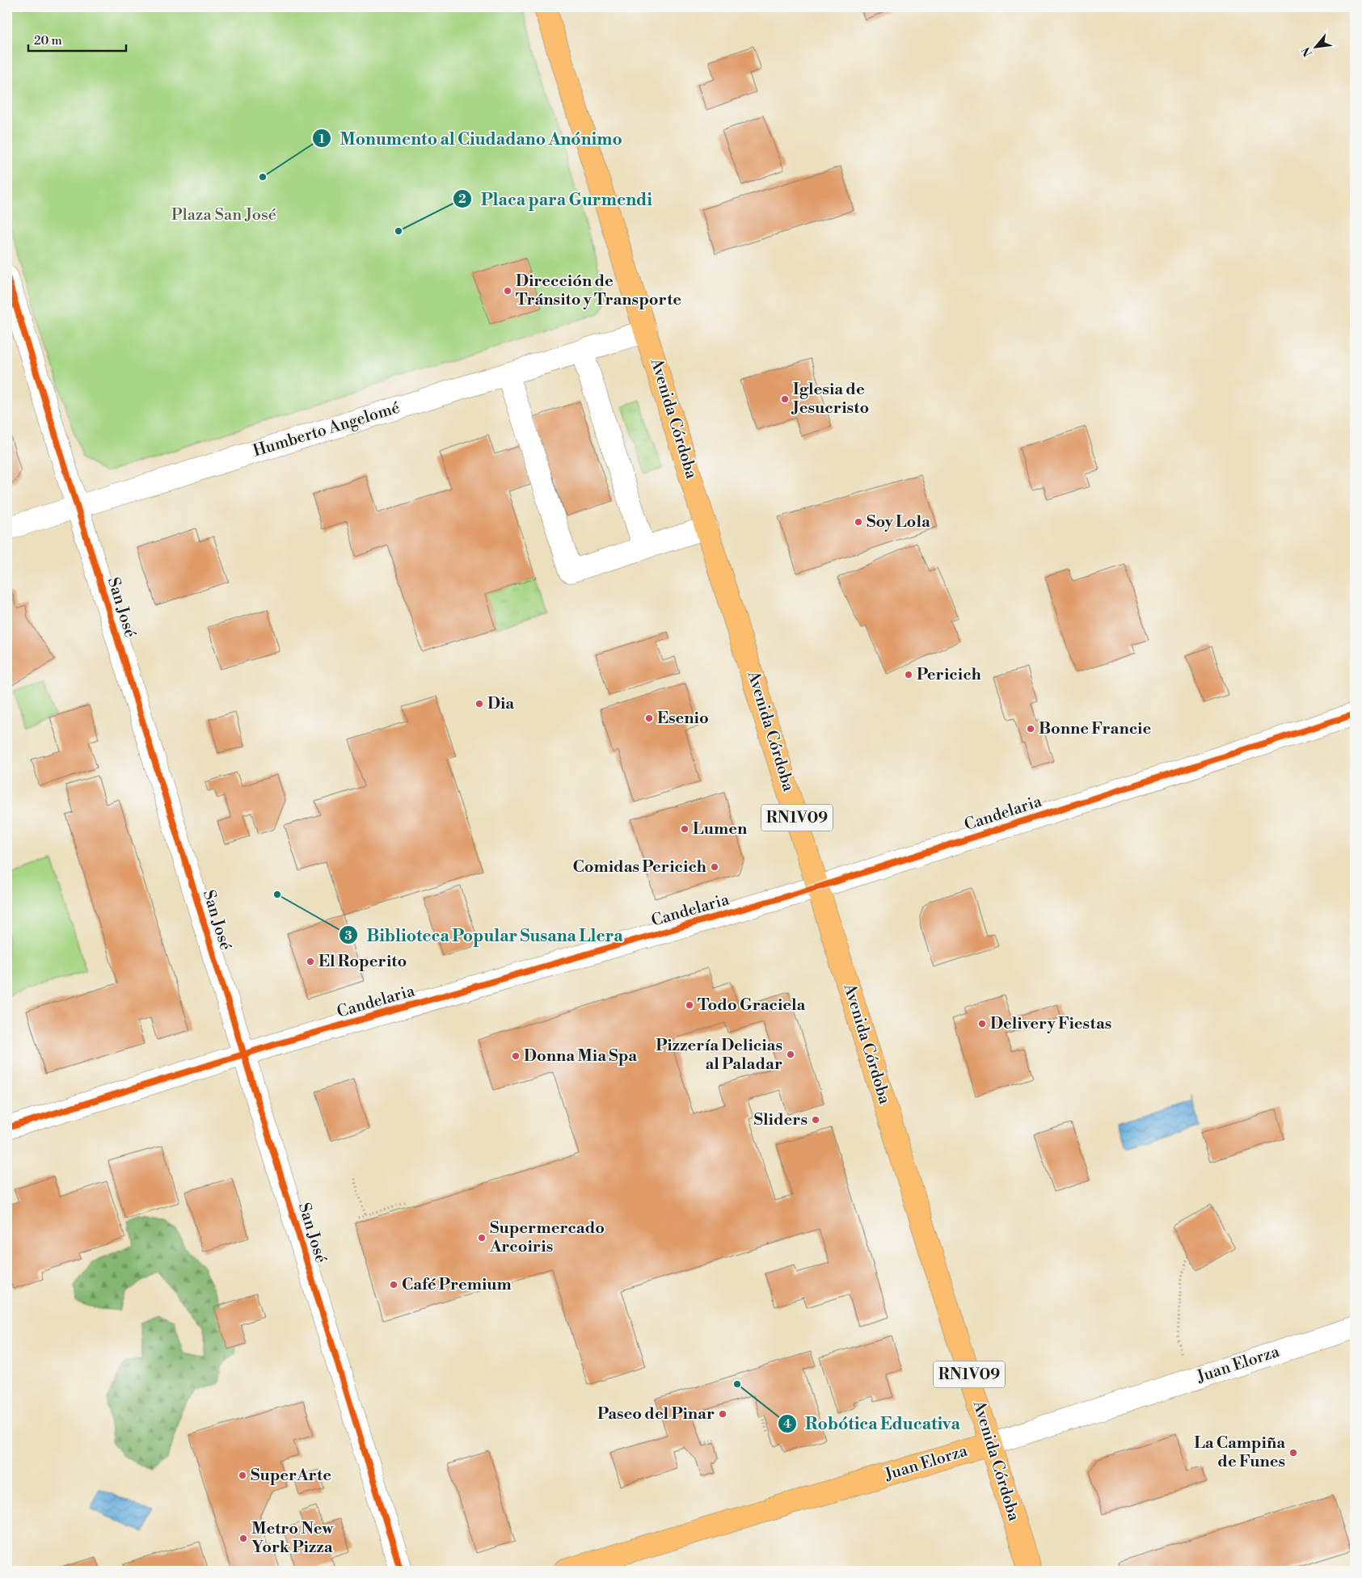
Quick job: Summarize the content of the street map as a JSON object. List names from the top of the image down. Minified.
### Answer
{"streets":{"main road":["Avenida Córdoba","RN1V09","Juan Elorza"],"street":["Humberto Angelomé","San José","Candelaria"]},"crossings":[["Avenida Córdoba","Humberto Angelomé"],["Avenida Córdoba","Candelaria"],["Avenida Córdoba","Juan Elorza"],["Humberto Angelomé","San José"],["San José","Candelaria"]],"parks":["Plaza San José"],"places":["Monumento al Ciudadano Anónimo","Placa para Gurmendi","Dirección de Tránsito y Transporte","Iglesia de Jesucristo","Soy Lola","Pericich","Dia","Esenio","Bonne Francie","Lumen","Comidas Pericich","Biblioteca Popular Susana Llera","El Roperito","Todo Graciela","Delivery Fiestas","Pizzería Delicias al Paladar","Donna Mia Spa","Sliders","Supermercado Arcoiris","Café Premium","Robótica Educativa","Paseo del Pinar","La Campiña de Funes","SuperArte","Metro New York Pizza"],"scale_bar":"20 m","north":"bottom left"}
